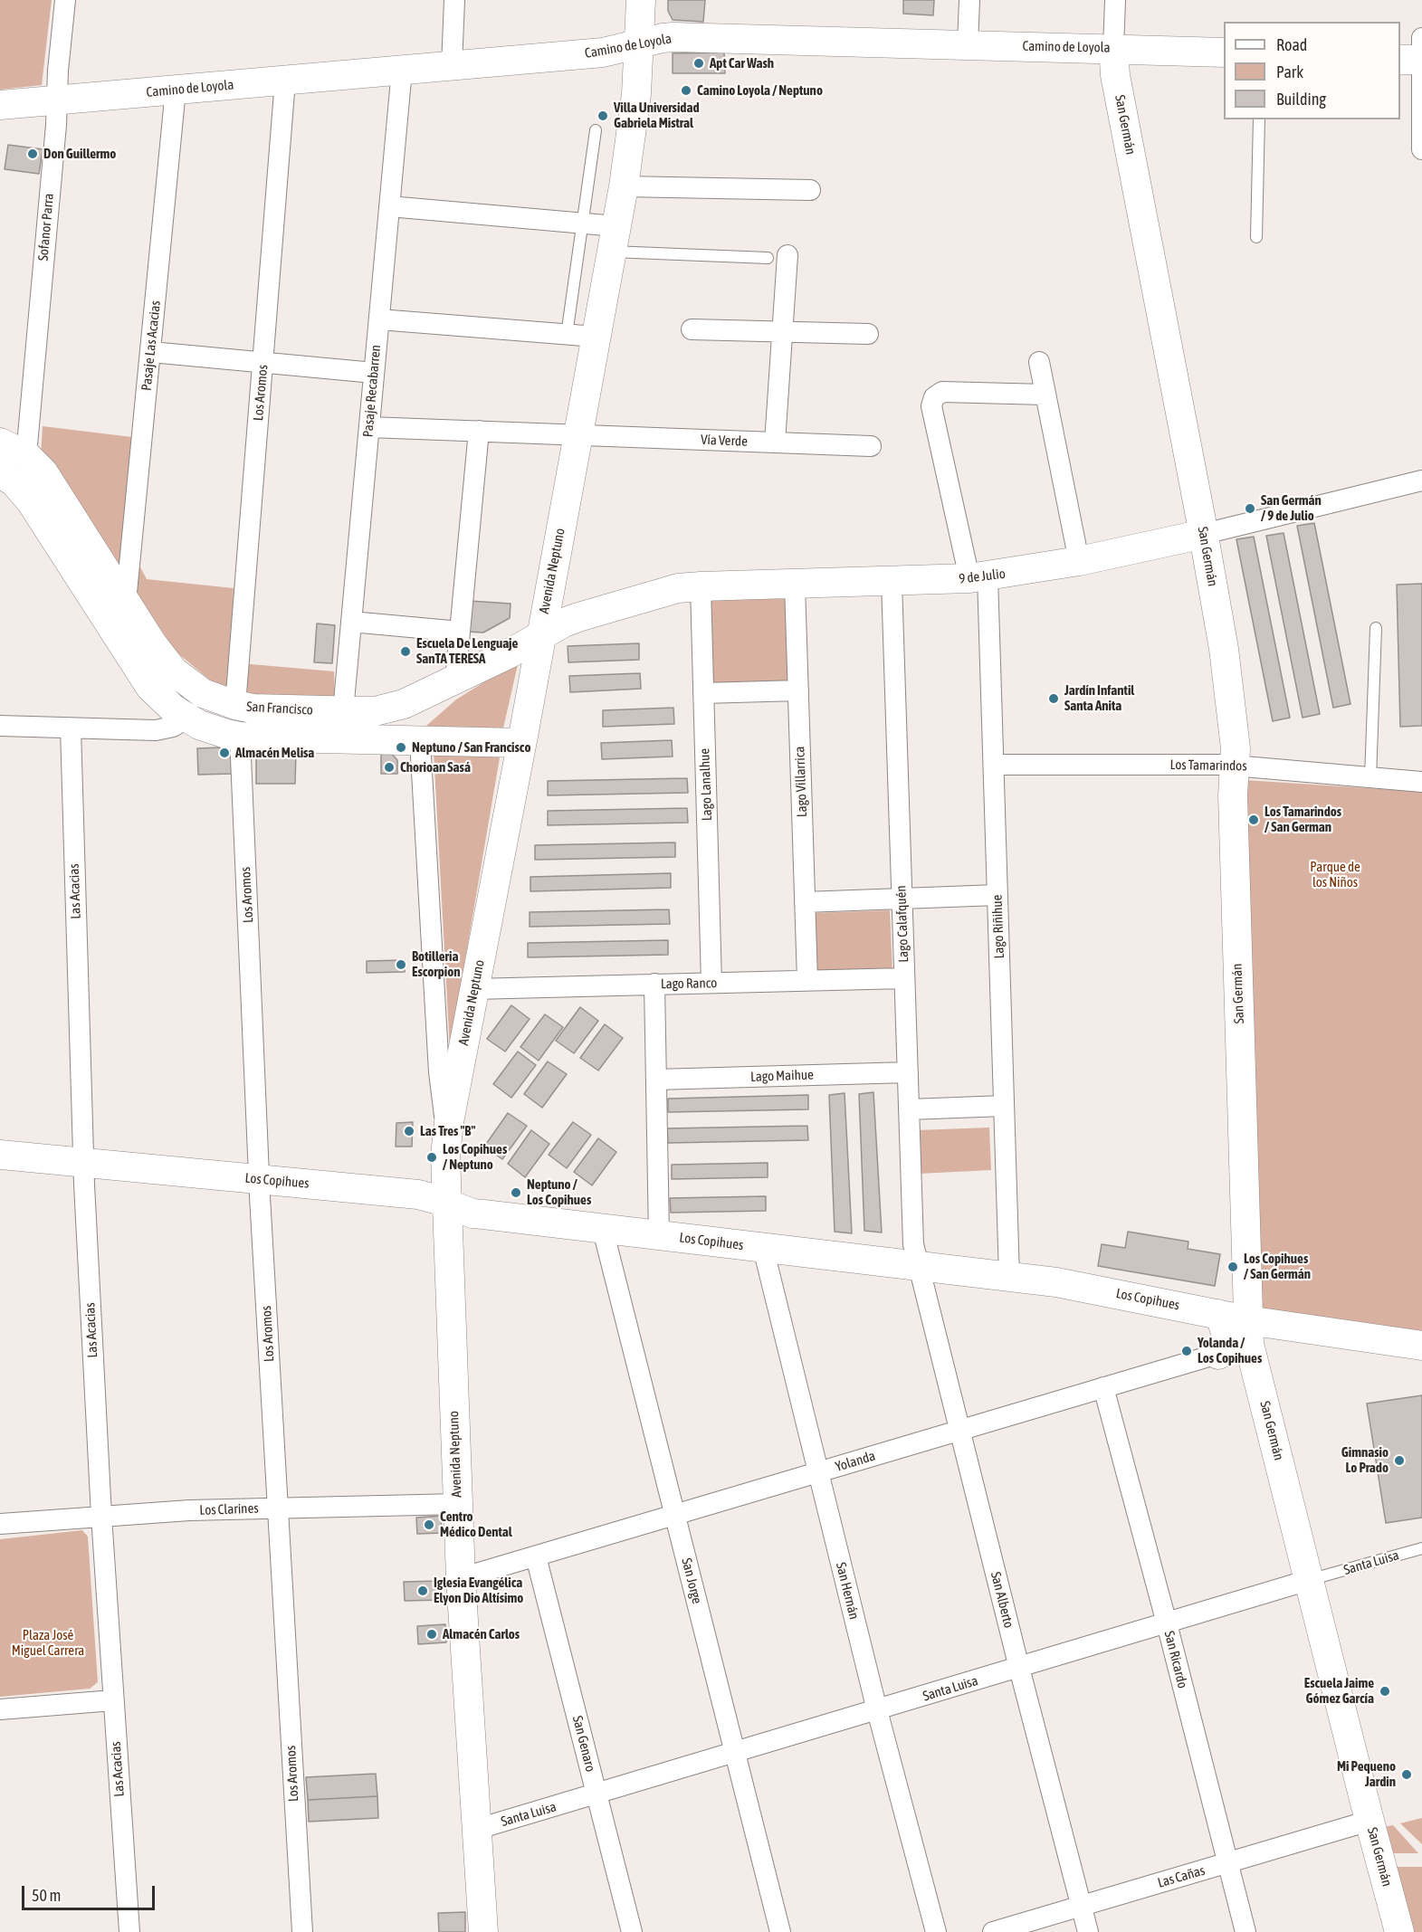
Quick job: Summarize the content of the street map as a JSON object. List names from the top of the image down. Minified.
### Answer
{"streets":{"street":["Camino de Loyola","San Germán","Sofanor Parra","Pasaje Las Acacias","Pasaje Recabarren","Los Aromos","Vía Verde","Avenida Neptuno","9 de Julio","San Francisco","Los Tamarindos","Lago Villarrica","Lago Lanalhue","Las Acacias","Lago Calafquén","Lago Riñihue","Lago Ranco","Lago Maihue","Los Copihues","Yolanda","Los Clarines","Santa Luisa","San Jorge","San Hernán","San Alberto","San Ricardo","San Genaro","Las Cañas"]},"crossings":[["Camino de Loyola","San Germán"],["Camino de Loyola","Sofanor Parra"],["Camino de Loyola","Pasaje Las Acacias"],["Camino de Loyola","Pasaje Recabarren"],["Camino de Loyola","Los Aromos"],["Camino de Loyola","Avenida Neptuno"],["San Germán","9 de Julio"],["San Germán","Los Tamarindos"],["San Germán","Los Copihues"],["San Germán","Yolanda"],["San Germán","Santa Luisa"],["San Germán","Las Cañas"],["Sofanor Parra","San Francisco"],["Pasaje Las Acacias","San Francisco"],["Pasaje Recabarren","Vía Verde"],["Pasaje Recabarren","San Francisco"],["Los Aromos","San Francisco"],["Los Aromos","Los Copihues"],["Los Aromos","Los Clarines"],["Vía Verde","Avenida Neptuno"],["Avenida Neptuno","9 de Julio"],["Avenida Neptuno","San Francisco"],["Avenida Neptuno","Lago Ranco"],["Avenida Neptuno","Los Copihues"],["Avenida Neptuno","Yolanda"],["Avenida Neptuno","Los Clarines"],["Avenida Neptuno","Santa Luisa"],["9 de Julio","San Francisco"],["9 de Julio","Lago Villarrica"],["9 de Julio","Lago Lanalhue"],["9 de Julio","Lago Calafquén"],["9 de Julio","Lago Riñihue"],["Los Tamarindos","Lago Riñihue"],["Lago Villarrica","Lago Ranco"],["Lago Lanalhue","Lago Ranco"],["Las Acacias","Los Copihues"],["Las Acacias","Los Clarines"],["Lago Calafquén","Lago Ranco"],["Lago Calafquén","Lago Maihue"],["Lago Calafquén","Los Copihues"],["Lago Calafquén","San Alberto"],["Lago Riñihue","Los Copihues"],["Los Copihues","Yolanda"],["Los Copihues","San Jorge"],["Los Copihues","San Hernán"],["Los Copihues","San Alberto"],["Yolanda","San Jorge"],["Yolanda","San Hernán"],["Yolanda","San Alberto"],["Yolanda","San Ricardo"],["Yolanda","San Genaro"],["Santa Luisa","San Jorge"],["Santa Luisa","San Hernán"],["Santa Luisa","San Alberto"],["Santa Luisa","San Ricardo"],["Santa Luisa","San Genaro"],["San Alberto","Las Cañas"],["San Ricardo","Las Cañas"]],"parks":["Parque de los Niños","Plaza José Miguel Carrera"],"places":["Apt Car Wash","Camino Loyola / Neptuno","Villa Universidad Gabriela Mistral","Don Guillermo","San Germán / 9 de Julio","Escuela De Lenguaje SanTA TERESA","Jardín Infantil Santa Anita","Neptuno / San Francisco","Almacén Melisa","Chorioan Sasá","Los Tamarindos / San German","Botilleria Escorpion","Las Tres \"B\"","Los Copihues / Neptuno","Neptuno / Los Copihues","Los Copihues / San Germán","Yolanda / Los Copihues","Gimnasio Lo Prado","Centro Médico Dental","Iglesia Evangélica Elyon Dio Altísimo","Almacén Carlos","Escuela Jaime Gómez García","Mi Pequeno Jardin"],"legend":["Road","Park","Building"],"scale_bar":"50 m"}
